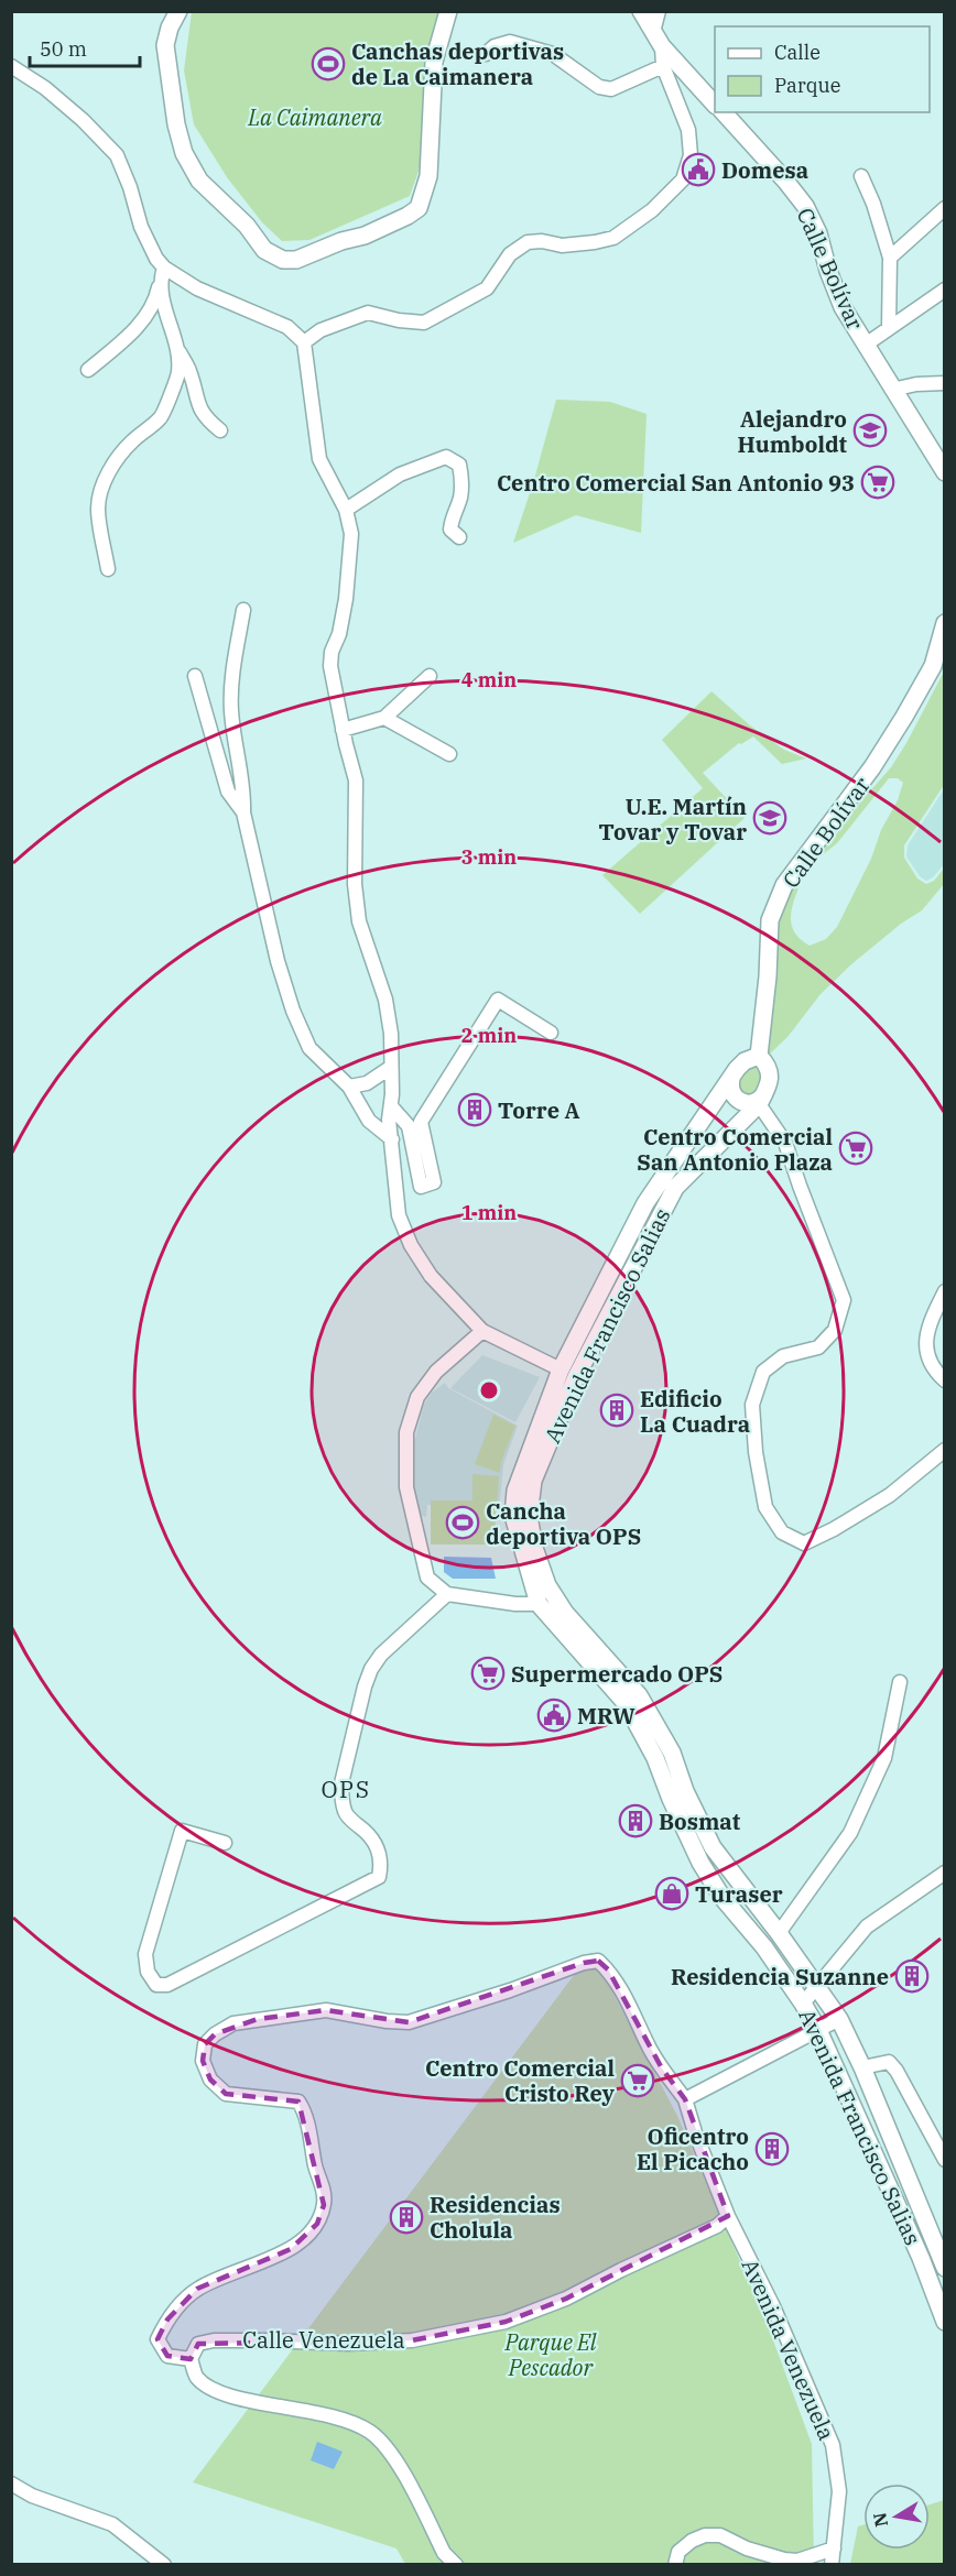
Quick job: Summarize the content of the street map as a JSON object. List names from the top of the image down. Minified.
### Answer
{"streets":{"street":["Calle Bolívar","Avenida Francisco Salias","Calle Venezuela","Avenida Venezuela"]},"crossings":[["Calle Bolívar","Avenida Francisco Salias"],["Calle Venezuela","Avenida Venezuela"]],"districts":["OPS"],"parks":["La Caimanera","Parque El Pescador"],"places":{"sports":["Canchas deportivas de La Caimanera","Cancha deportiva OPS"],"public building":["Domesa","MRW"],"school or university":["Alejandro Humboldt","U.E. Martín Tovar y Tovar"],"supermarket":["Centro Comercial San Antonio 93","Centro Comercial San Antonio Plaza","Supermercado OPS","Centro Comercial Cristo Rey"],"building":["Torre A","Edificio La Cuadra","Bosmat","Residencia Suzanne","Oficentro El Picacho","Residencias Cholula"],"shop":["Turaser"]},"legend":["Calle","Parque"],"scale_bar":"50 m","north":"left","rings":["4 min","3 min","2 min","1 min"]}
